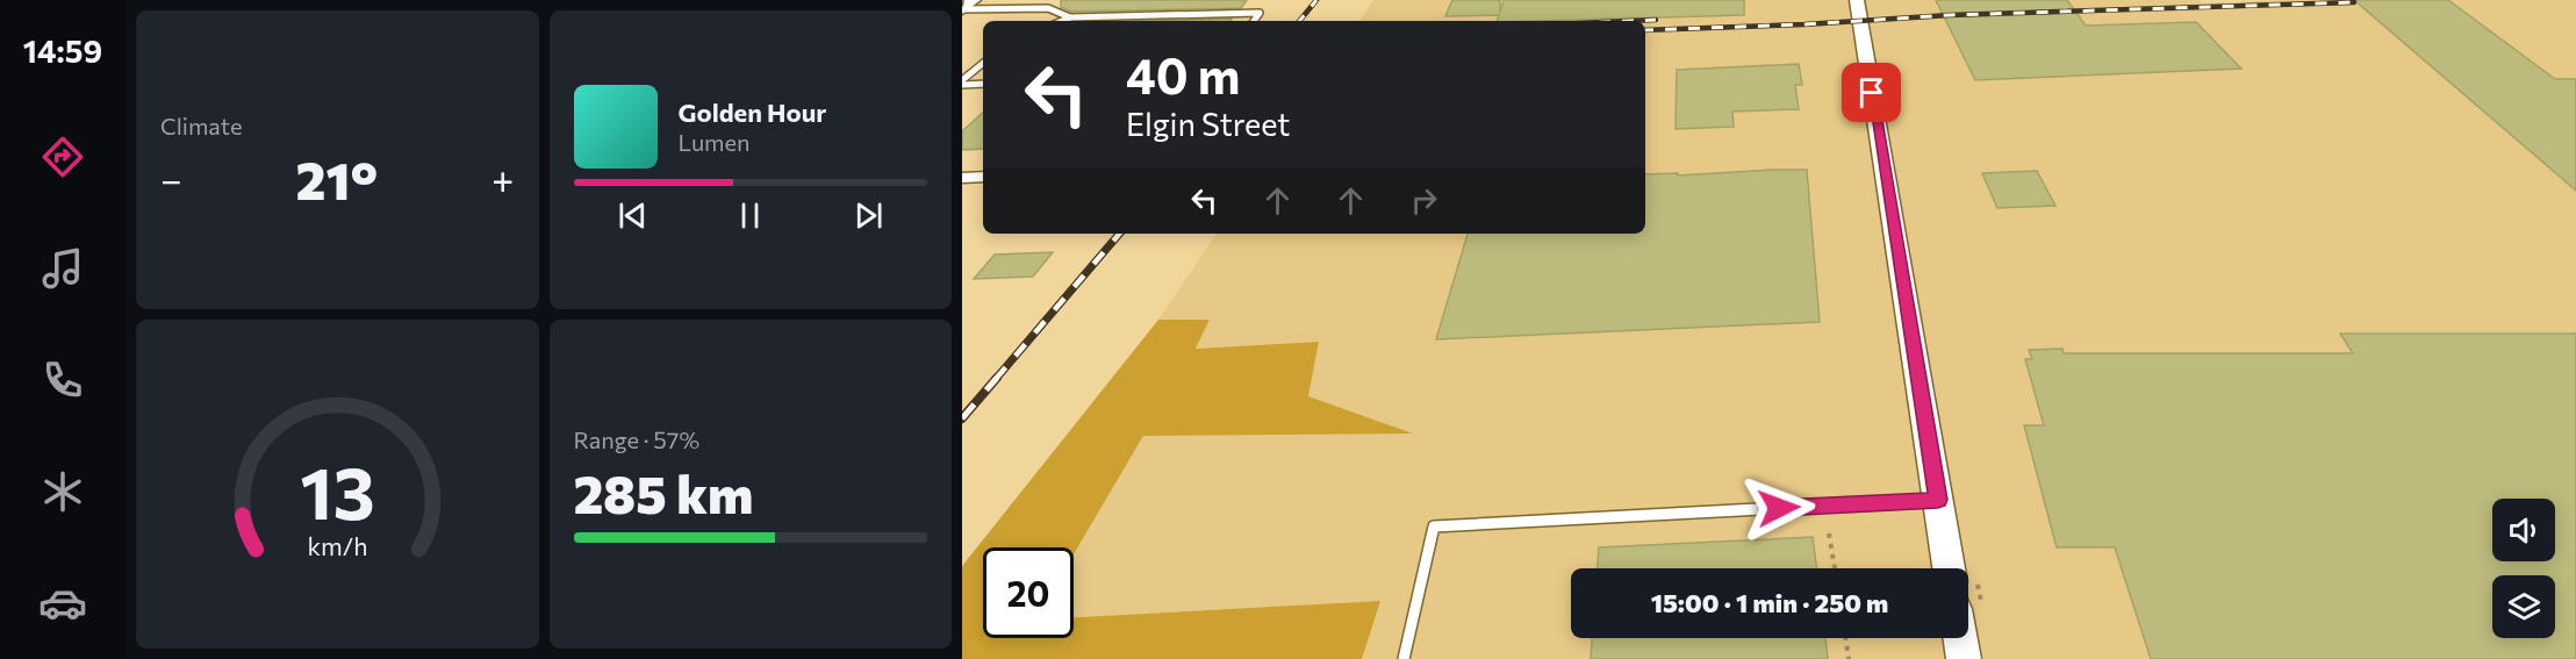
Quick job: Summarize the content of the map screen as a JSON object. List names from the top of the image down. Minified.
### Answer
{"page":{"tabs":"14:59","tile":["Climate",["Range · 57%","285 km"]],"turn":["40 m","Elgin Street"],"song":["Golden Hour","Lumen"],"heat":["−","21°","+"],"limit":"20","trip":"15:00 · 1 min · 250 m","gauge":["13","km/h"]}}
